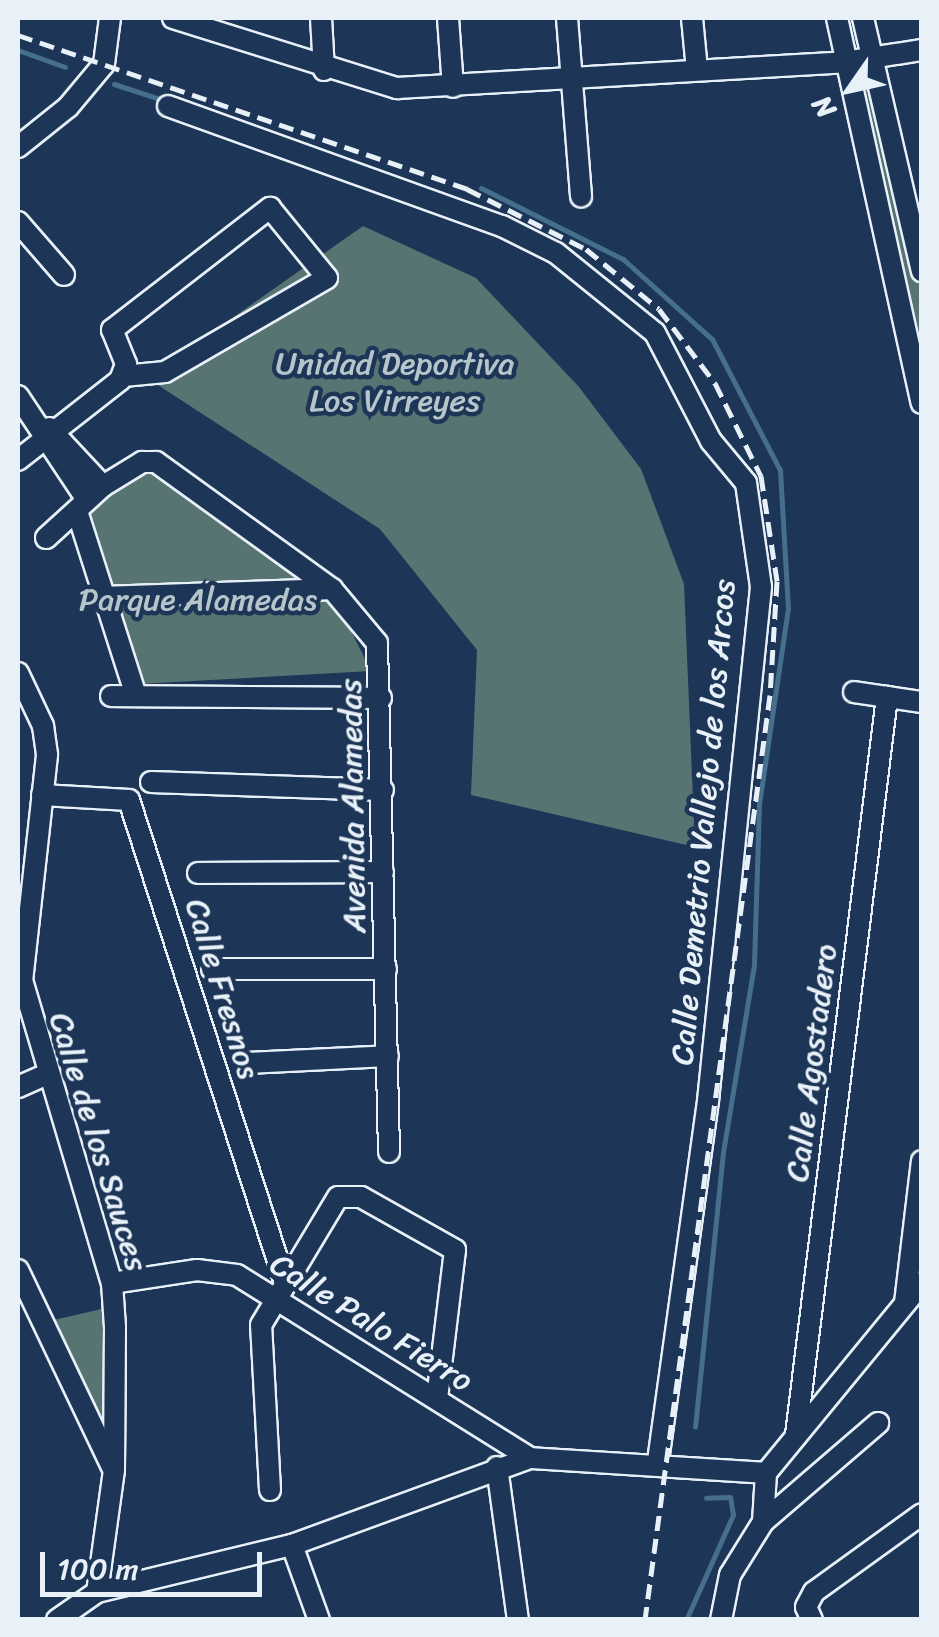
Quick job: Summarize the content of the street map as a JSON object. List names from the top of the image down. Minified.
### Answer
{"streets":{"street":["Avenida Alamedas","Calle Demetrio Vallejo de los Arcos","Calle Fresnos","Calle Agostadero","Calle de los Sauces","Calle Palo Fierro"]},"crossings":[["Calle Fresnos","Calle de los Sauces"],["Calle Fresnos","Calle Palo Fierro"],["Calle de los Sauces","Calle Palo Fierro"]],"parks":["Unidad Deportiva Los Virreyes","Parque Alamedas"],"scale_bar":"100 m","north":"bottom left"}
